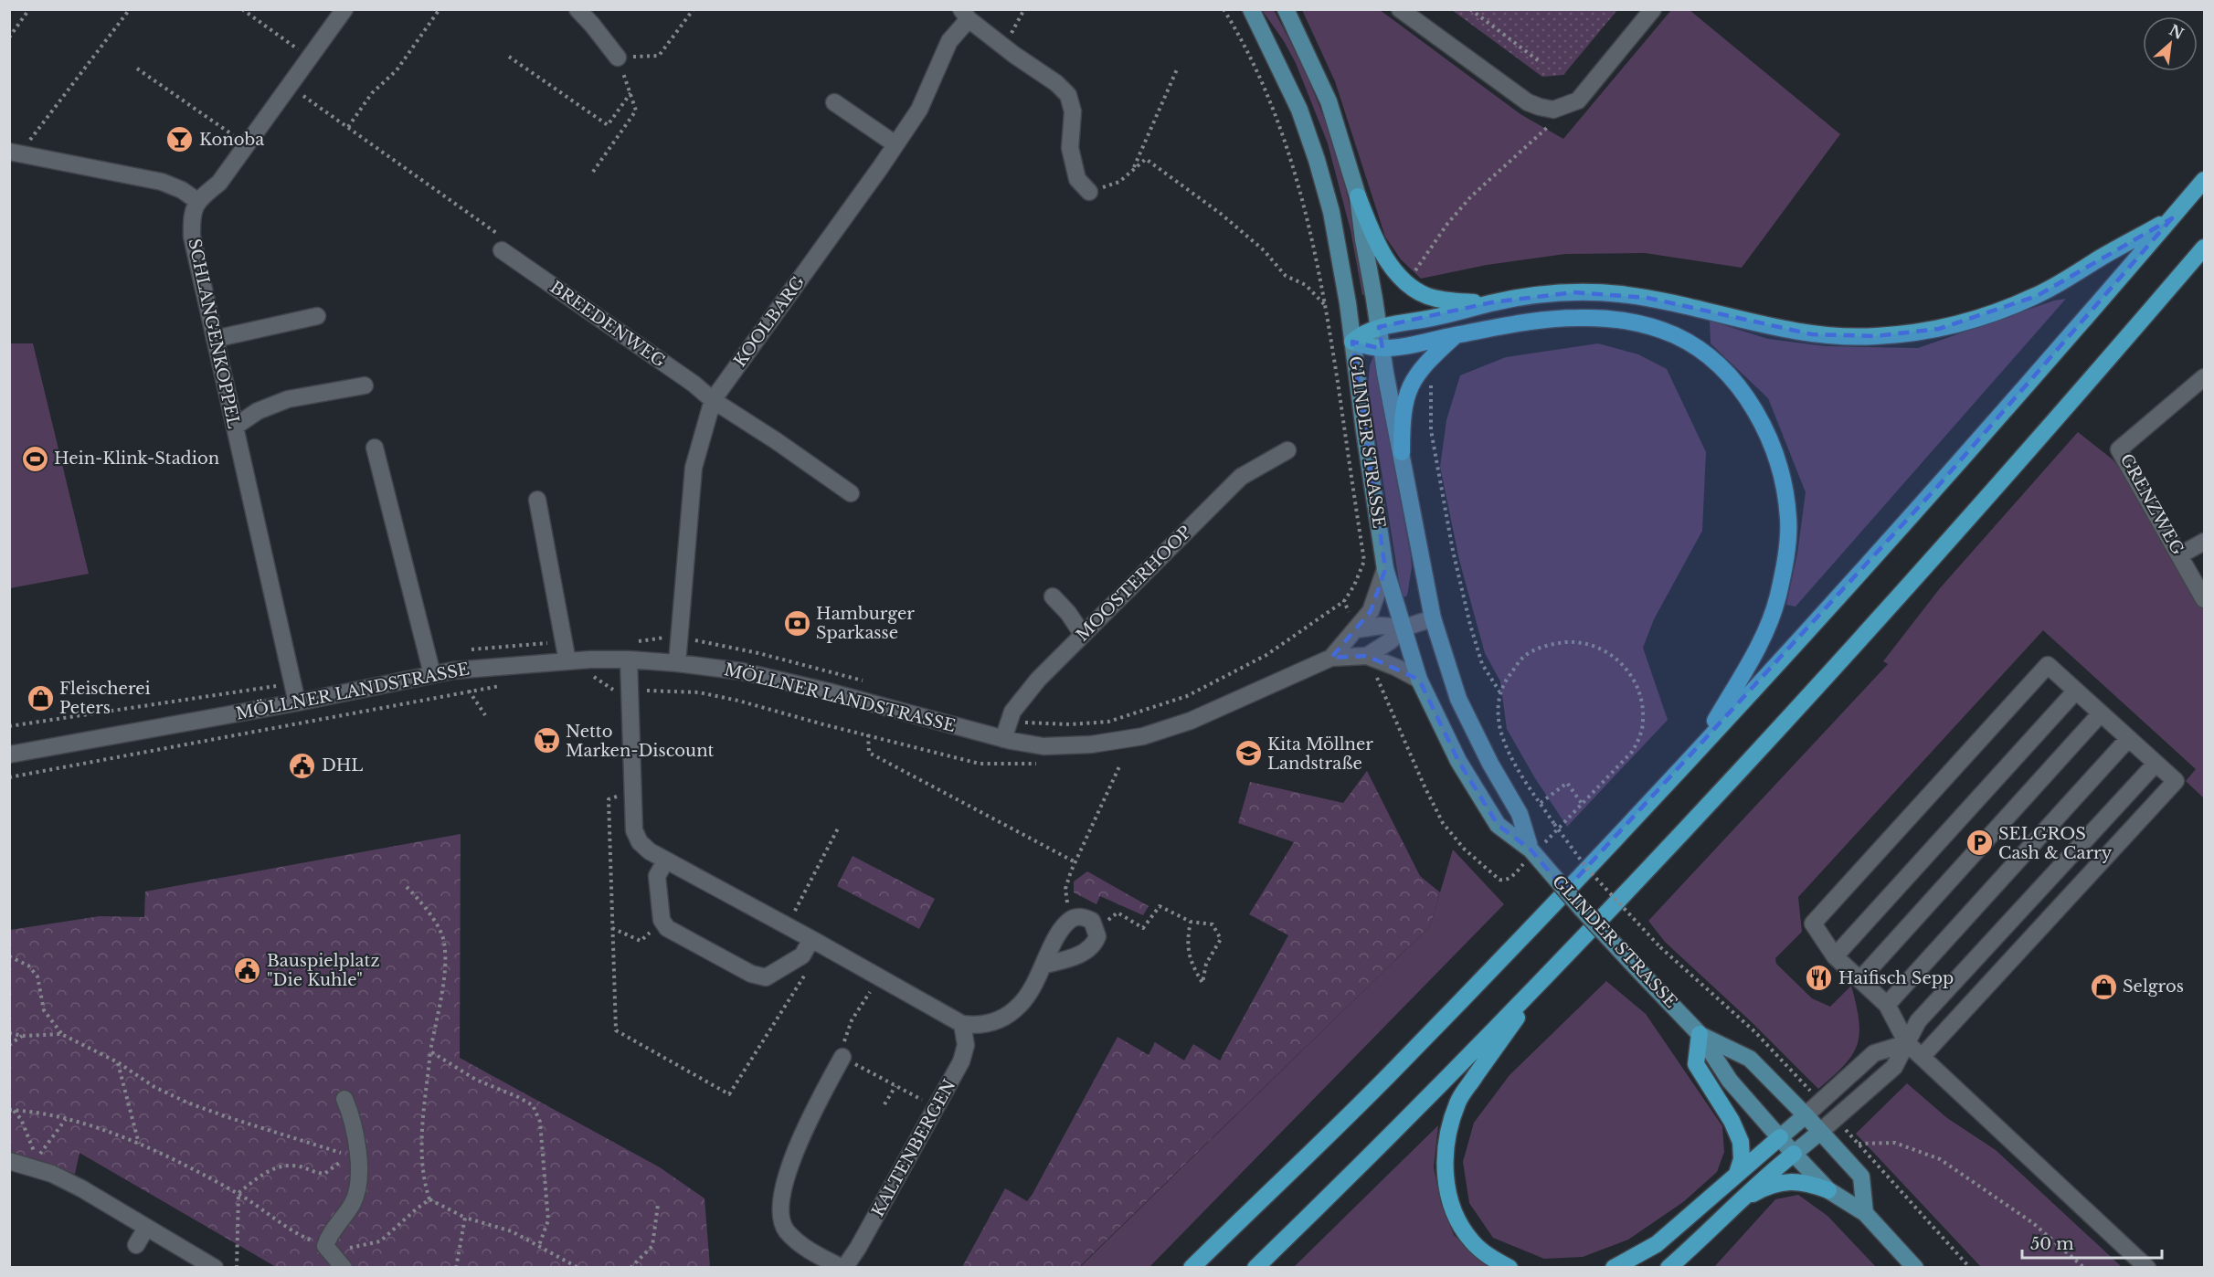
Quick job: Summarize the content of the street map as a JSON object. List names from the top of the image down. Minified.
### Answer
{"streets":{"main road":["GLINDER STRASSE"],"street":["KOOLBARG","BREEDENWEG","SCHLANGENKOPPEL","GRENZWEG","MOOSTERHOOP","MÖLLNER LANDSTRASSE","KALTENBERGEN"]},"crossings":[["KOOLBARG","BREEDENWEG"],["KOOLBARG","MÖLLNER LANDSTRASSE"],["SCHLANGENKOPPEL","MÖLLNER LANDSTRASSE"],["GLINDER STRASSE","MÖLLNER LANDSTRASSE"],["MOOSTERHOOP","MÖLLNER LANDSTRASSE"]],"places":{"bar":["Konoba"],"sports":["Hein-Klink-Stadion"],"bank":["Hamburger Sparkasse"],"shop":["Fleischerei Peters","Selgros"],"supermarket":["Netto Marken-Discount"],"school or university":["Kita Möllner Landstraße"],"public building":["DHL","Bauspielplatz \"Die Kuhle\""],"parking":["SELGROS Cash & Carry"],"restaurant":["Haifisch Sepp"]},"scale_bar":"50 m","north":"top right"}
